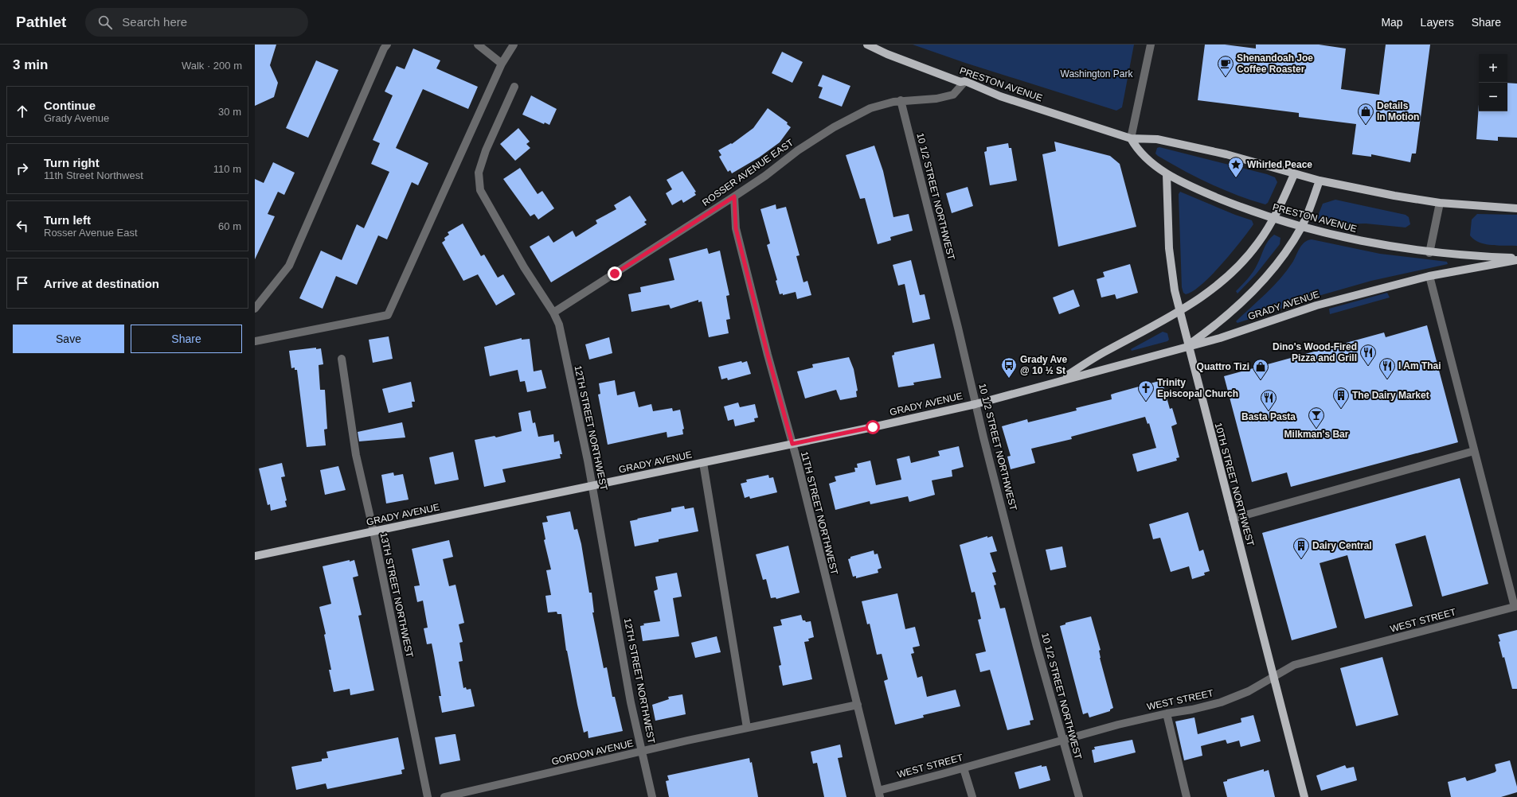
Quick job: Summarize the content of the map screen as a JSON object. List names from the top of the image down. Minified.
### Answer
{"streets":{"main road":["PRESTON AVENUE","GRADY AVENUE","10TH STREET NORTHWEST"],"street":["ROSSER AVENUE EAST","10 1/2 STREET NORTHWEST","12TH STREET NORTHWEST","11TH STREET NORTHWEST","13TH STREET NORTHWEST","WEST STREET","GORDON AVENUE"]},"crossings":[["PRESTON AVENUE","ROSSER AVENUE EAST"],["PRESTON AVENUE","GRADY AVENUE"],["PRESTON AVENUE","10TH STREET NORTHWEST"],["ROSSER AVENUE EAST","10 1/2 STREET NORTHWEST"],["ROSSER AVENUE EAST","12TH STREET NORTHWEST"],["ROSSER AVENUE EAST","11TH STREET NORTHWEST"],["10 1/2 STREET NORTHWEST","GRADY AVENUE"],["10 1/2 STREET NORTHWEST","WEST STREET"],["GRADY AVENUE","12TH STREET NORTHWEST"],["GRADY AVENUE","10TH STREET NORTHWEST"],["GRADY AVENUE","11TH STREET NORTHWEST"],["GRADY AVENUE","13TH STREET NORTHWEST"],["12TH STREET NORTHWEST","GORDON AVENUE"],["10TH STREET NORTHWEST","WEST STREET"],["11TH STREET NORTHWEST","WEST STREET"],["11TH STREET NORTHWEST","GORDON AVENUE"]],"parks":["Washington Park"],"places":{"cafe":["Shenandoah Joe Coffee Roaster"],"shop":["Details In Motion","Quattro Tizi"],"place":["Whirled Peace"],"restaurant":["Dino's Wood-Fired Pizza and Grill","I Am Thai","Basta Pasta"],"bus stop":["Grady Ave @ 10 ½ St"],"church":["Trinity Episcopal Church"],"building":["The Dairy Market","Dairy Central"],"bar":["Milkman's Bar"]},"page":{"header":"Pathlet","search":"Search here","nav":["Map","Layers","Share"],"heading":["3 min","Walk · 200 m"],"map_buttons":["+","−"],"list":[["Continue","Grady Avenue","30 m"],["Turn right","11th Street Northwest","110 m"],["Turn left","Rosser Avenue East","60 m"],"Arrive at destination"],"buttons":["Save","Share"]}}
